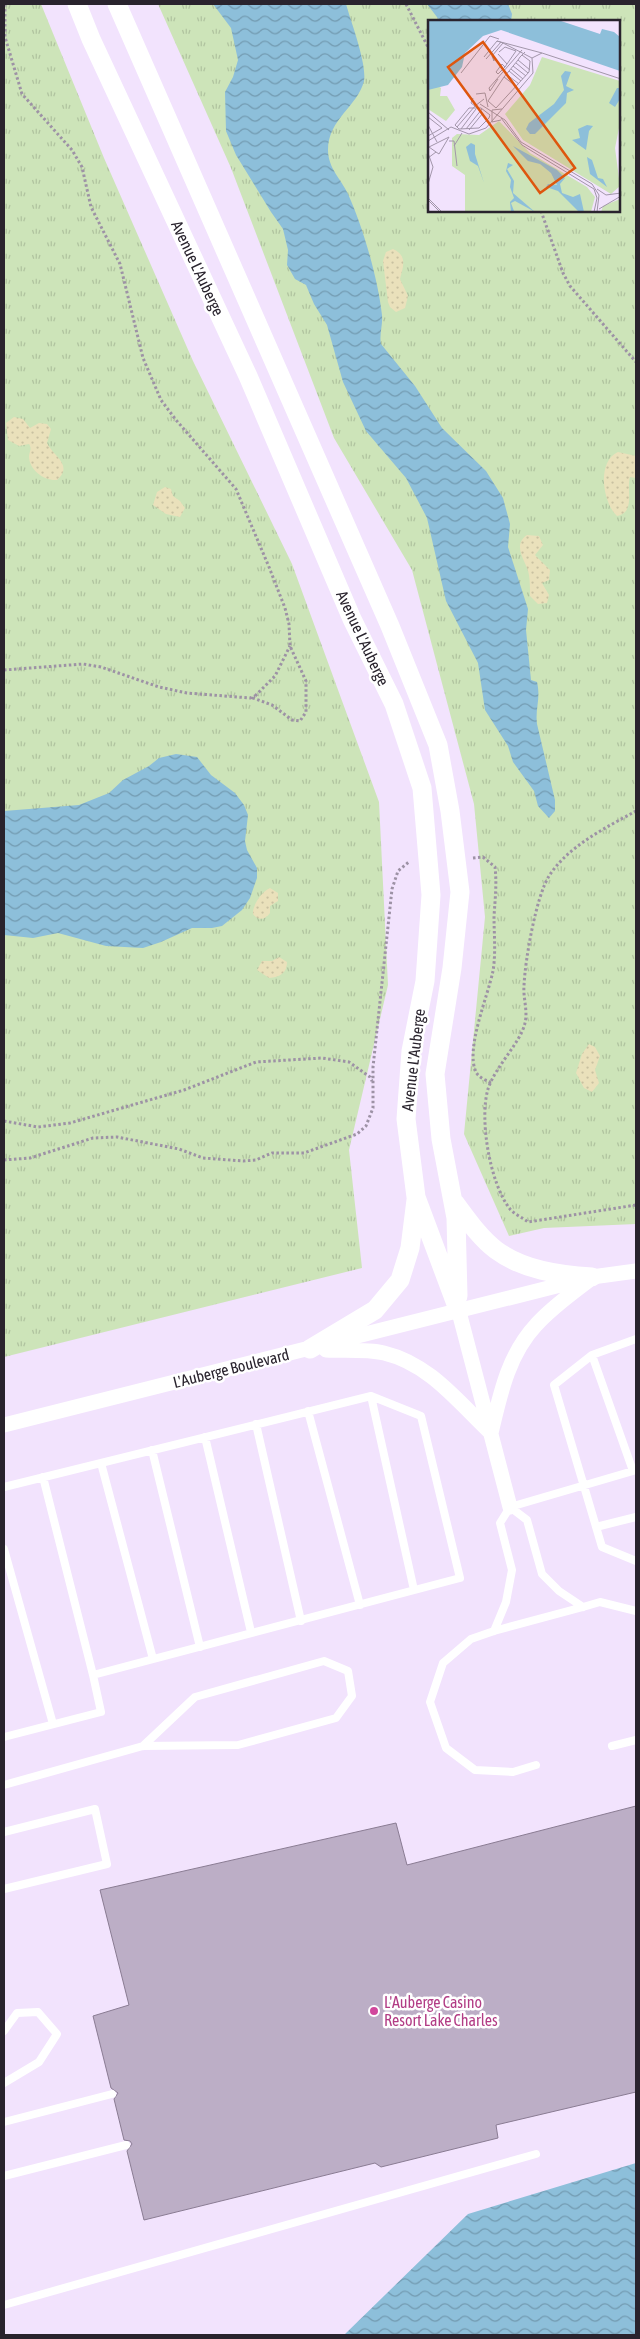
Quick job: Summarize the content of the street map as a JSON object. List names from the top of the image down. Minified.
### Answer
{"streets":{"street":["Avenue L'Auberge","L'Auberge Boulevard"]},"crossings":[["Avenue L'Auberge","L'Auberge Boulevard"]],"places":["L'Auberge Casino Resort Lake Charles"]}
